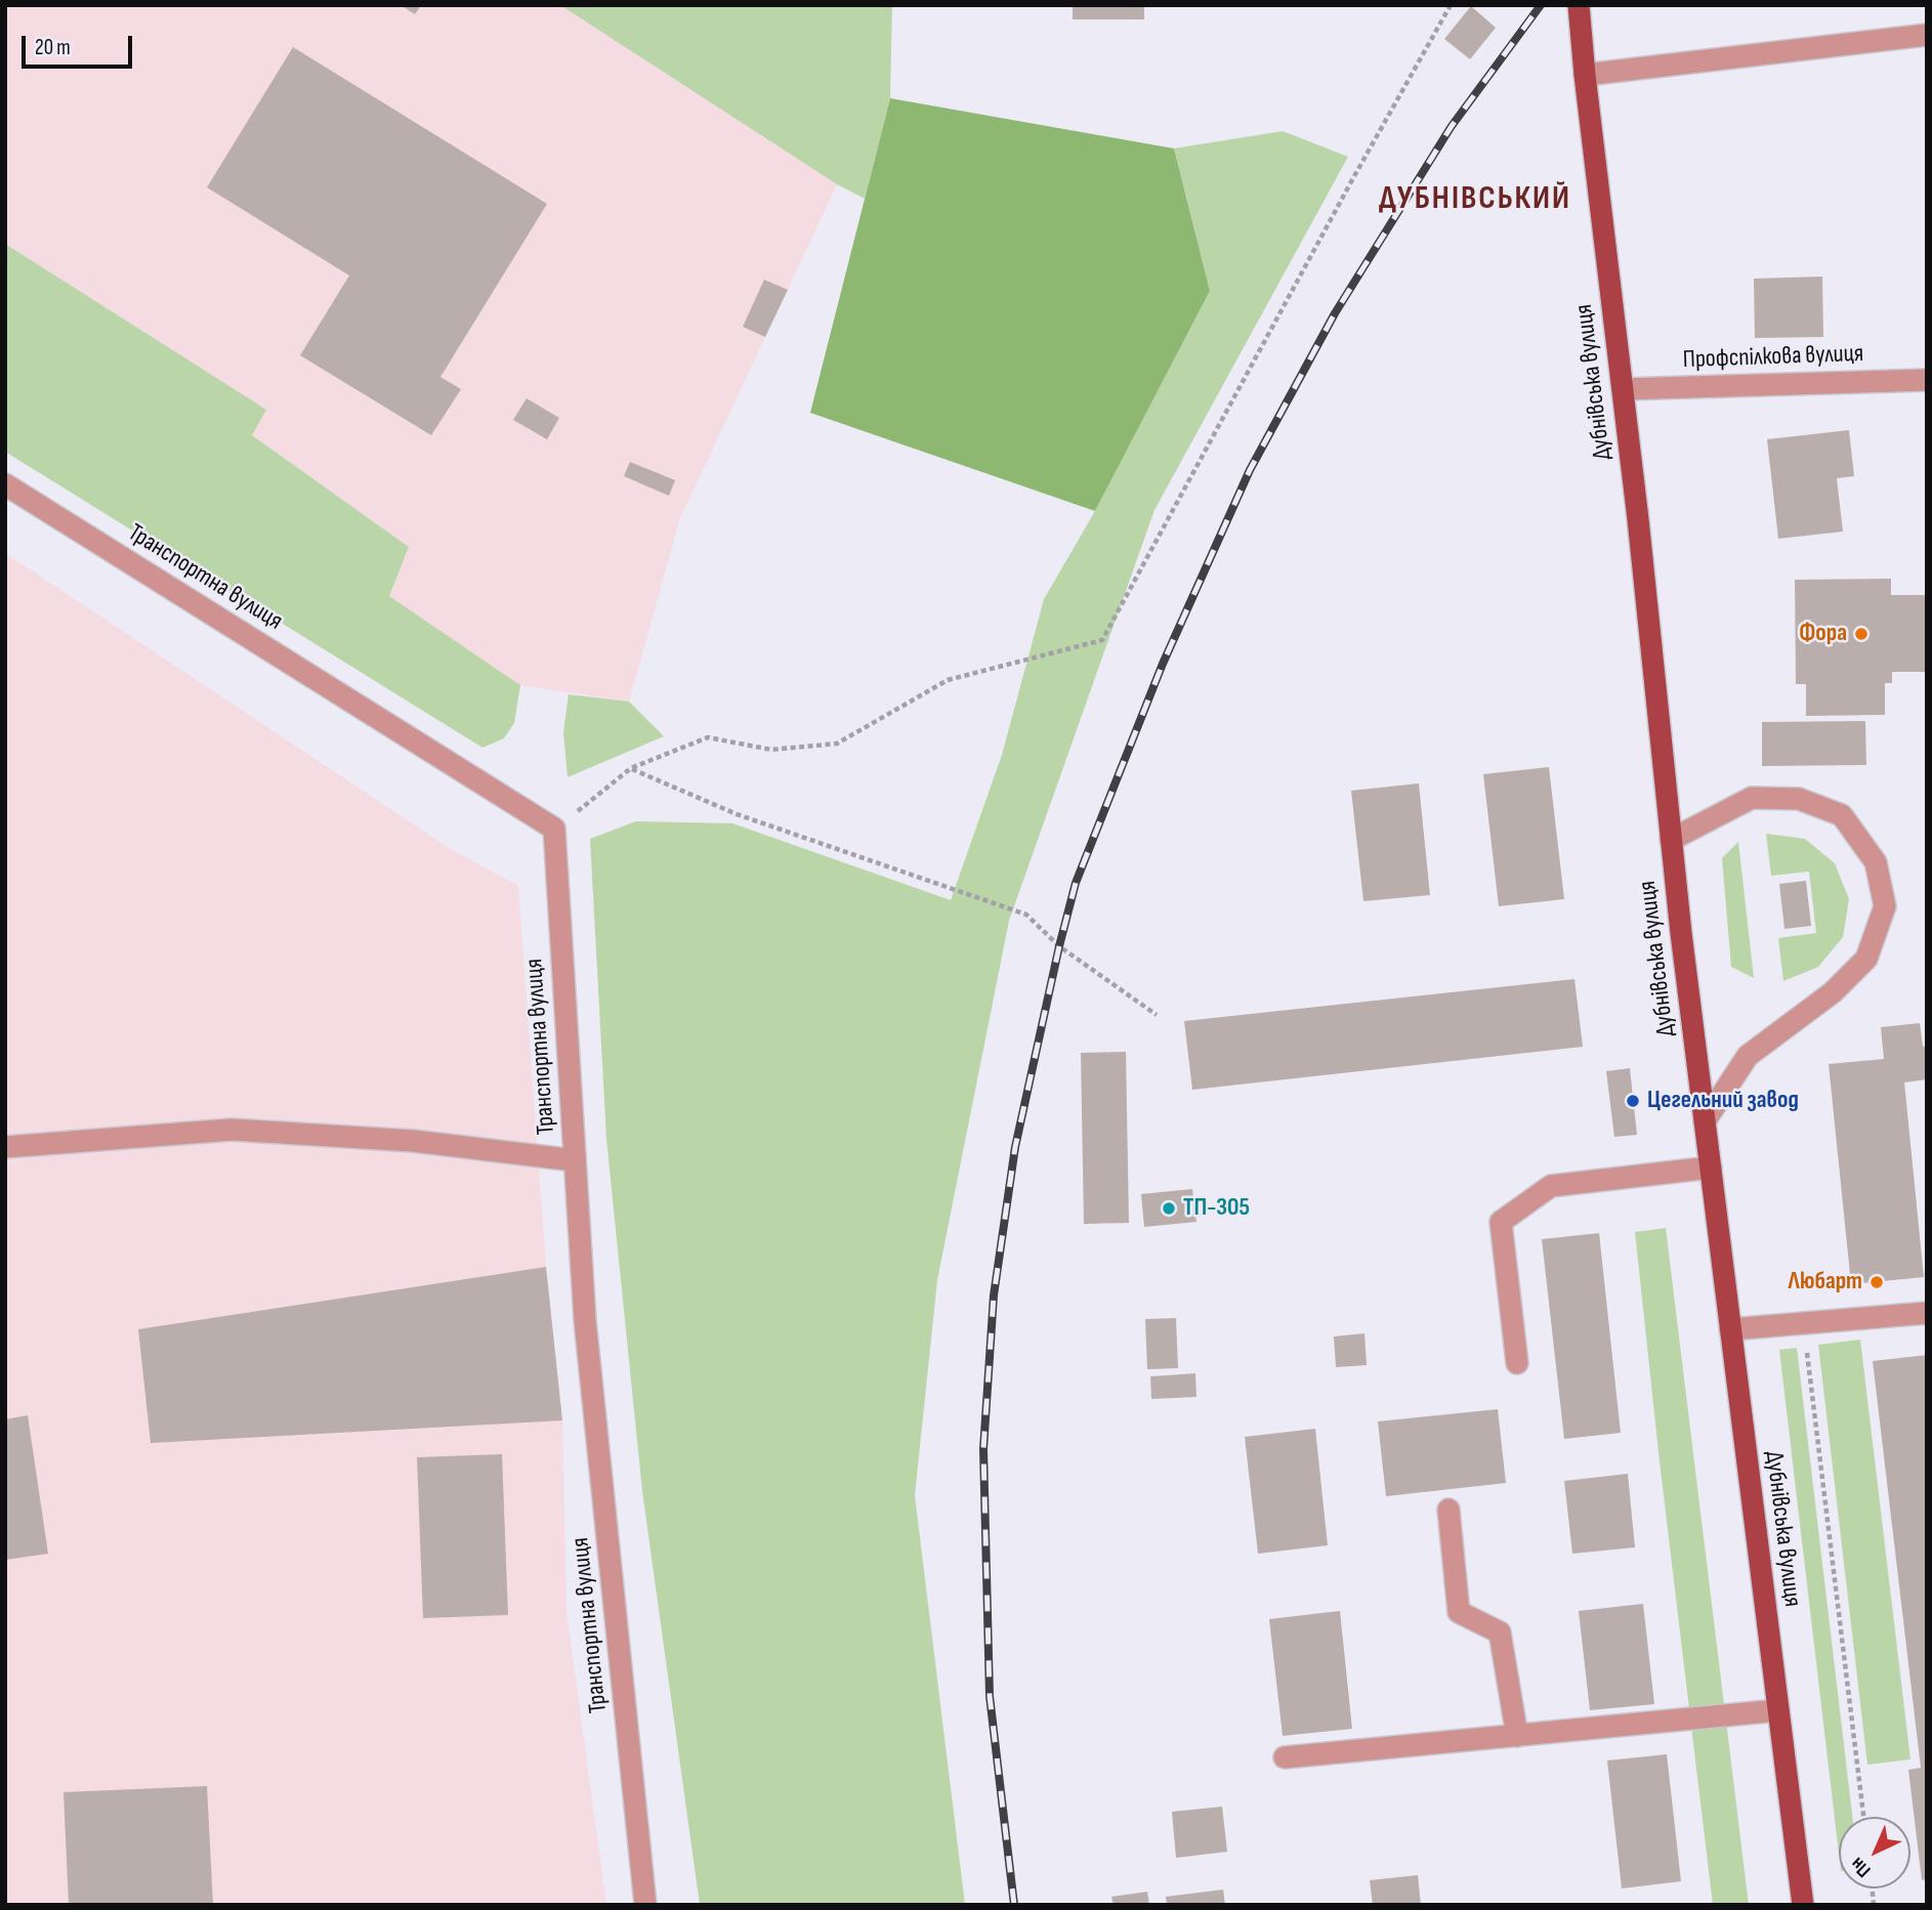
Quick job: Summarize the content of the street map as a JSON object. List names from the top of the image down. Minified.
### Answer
{"streets":{"main road":["Дубнівська вулиця"],"street":["Профспілкова вулиця","Транспортна вулиця"]},"crossings":[["Профспілкова вулиця","Дубнівська вулиця"]],"districts":["ДУБНІВСЬКИЙ"],"places":["Фора","Цегельний завод","ТП-305","Любарт"],"scale_bar":"20 m","north":"bottom left"}
